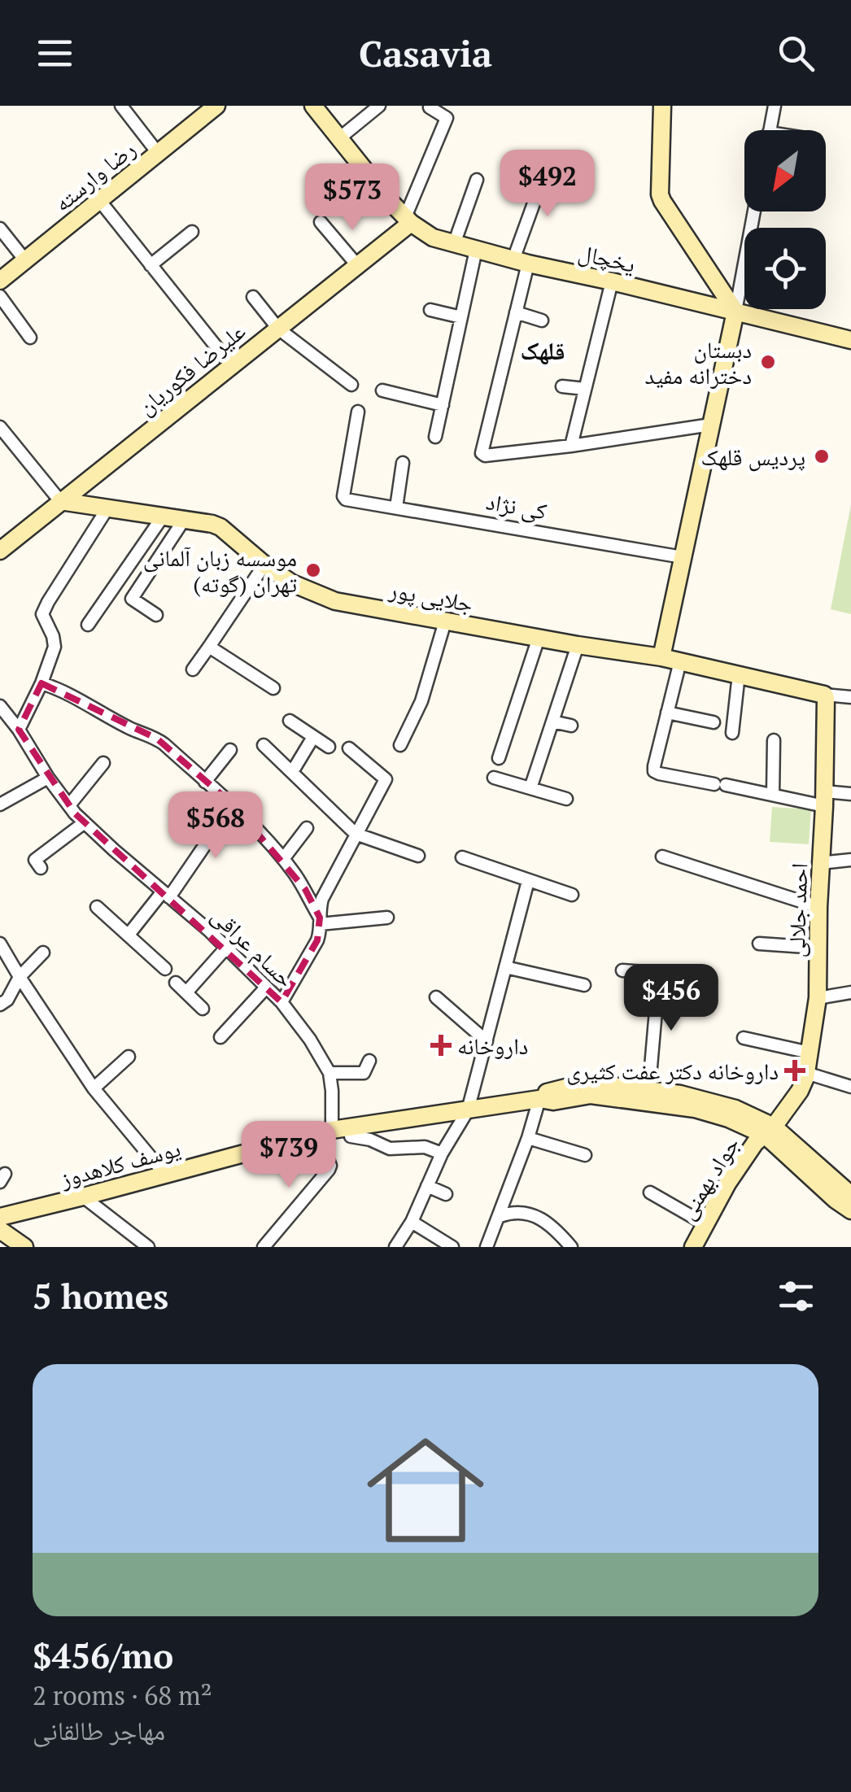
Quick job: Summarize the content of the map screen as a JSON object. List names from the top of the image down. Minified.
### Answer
{"streets":{"street":["رضا وارسته","یخچال","علیرضا فکوریان","کی نژاد","جلایی پور","احمد جلالی","حسام عراقی","یوسف کلاهدوز","جواد بهمنی"]},"crossings":[["یخچال","علیرضا فکوریان"],["علیرضا فکوریان","جلایی پور"],["جلایی پور","احمد جلالی"],["احمد جلالی","یوسف کلاهدوز"],["احمد جلالی","جواد بهمنی"],["حسام عراقی","یوسف کلاهدوز"],["یوسف کلاهدوز","جواد بهمنی"]],"districts":["قلهک"],"places":{"other":["دبستان دخترانه مفید","پردیس قلهک","موسسه زبان آلمانی تهران (گوته)"],"health":["داروخانه","داروخانه دکتر عفت کثیری"]},"north":"bottom left","page":{"header":"Casavia","price":["$492","$573","$568","$456","$739"],"heading":"5 homes","list":[{"name":"$456/mo","note":"2 rooms · 68 m² · مهاجر طالقانی"}]}}
